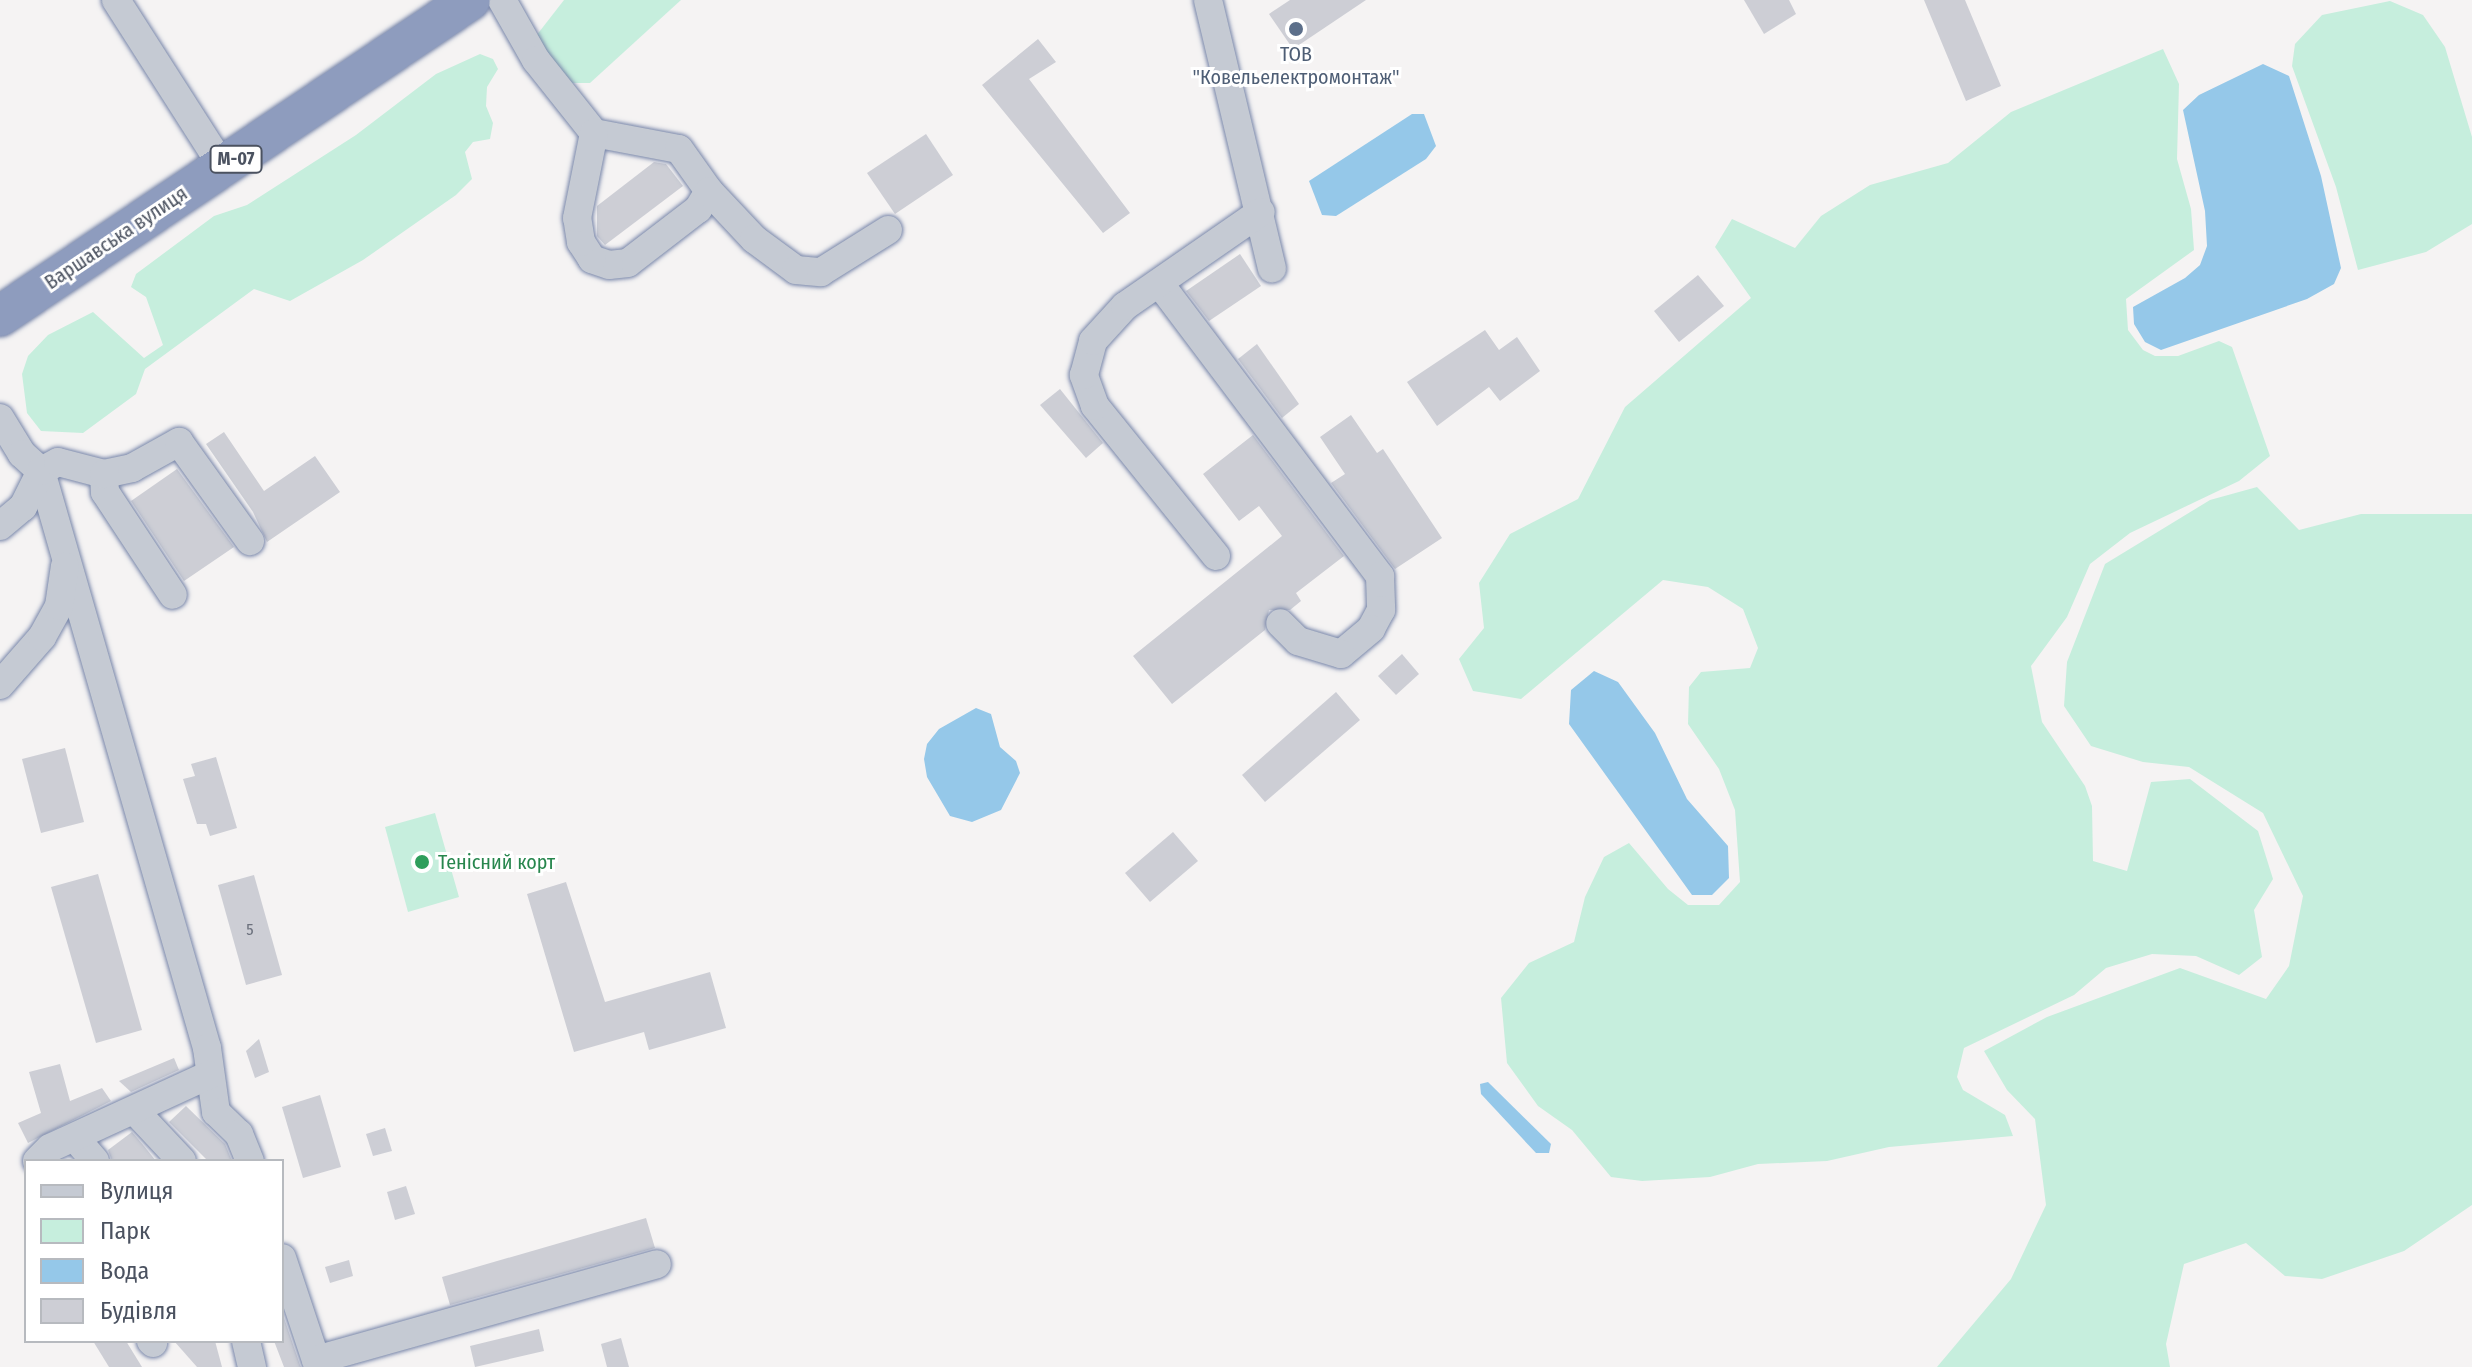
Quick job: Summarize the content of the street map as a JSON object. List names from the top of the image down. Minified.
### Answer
{"streets":{"highway":["М-07","Варшавська вулиця"]},"places":["ТОВ \"Ковельелектромонтаж\"","Тенісний корт"],"house_numbers":["5"],"legend":["Вулиця","Парк","Вода","Будівля"]}
